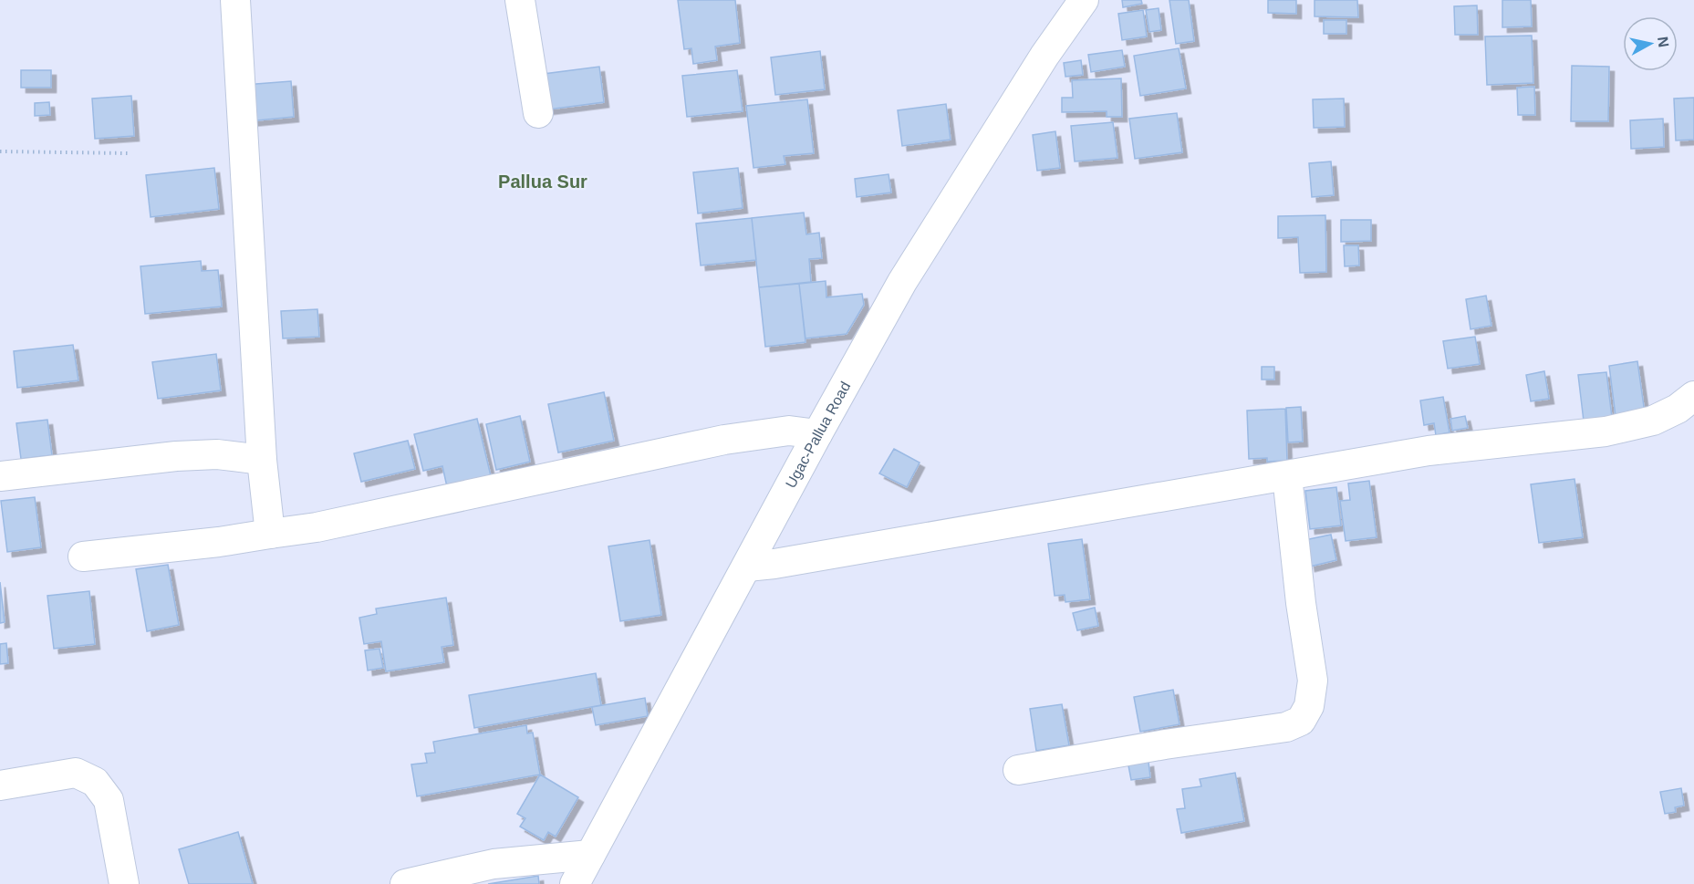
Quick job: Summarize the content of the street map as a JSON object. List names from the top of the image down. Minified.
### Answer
{"streets":{"street":["Ugac-Pallua Road"]},"districts":["Pallua Sur"],"north":"right"}
